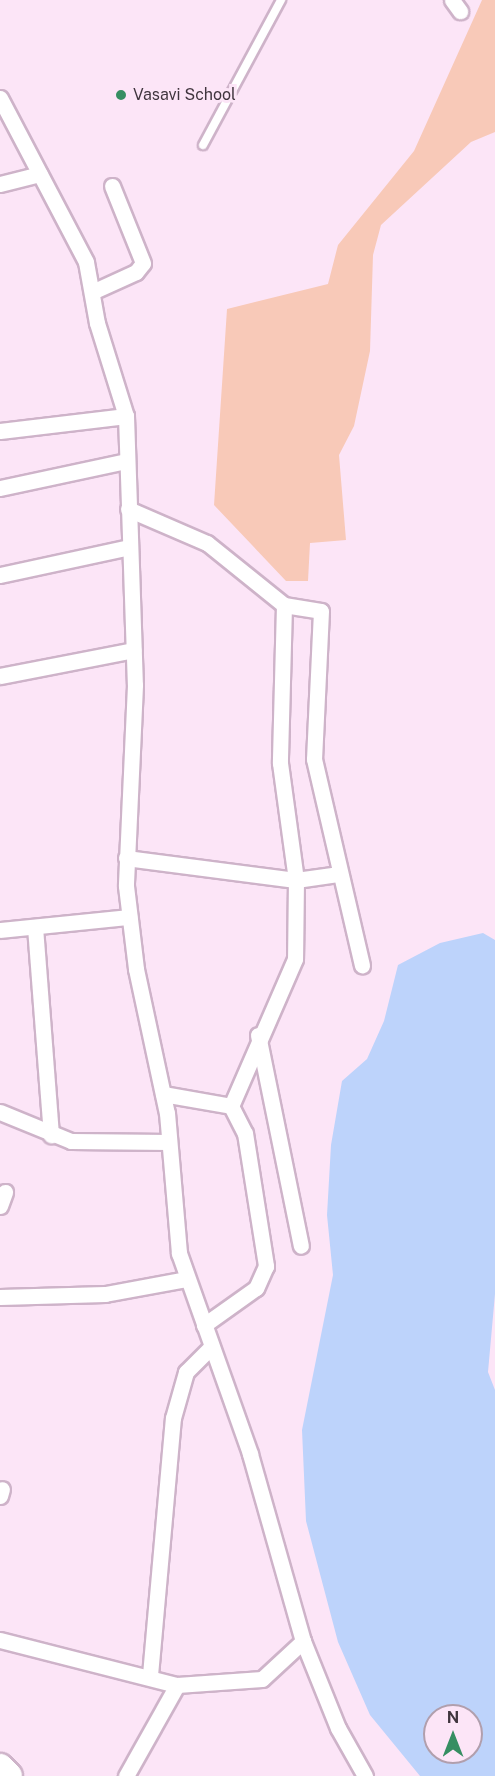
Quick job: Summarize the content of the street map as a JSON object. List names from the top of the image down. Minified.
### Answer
{"places":["Vasavi School"],"north":"top"}
